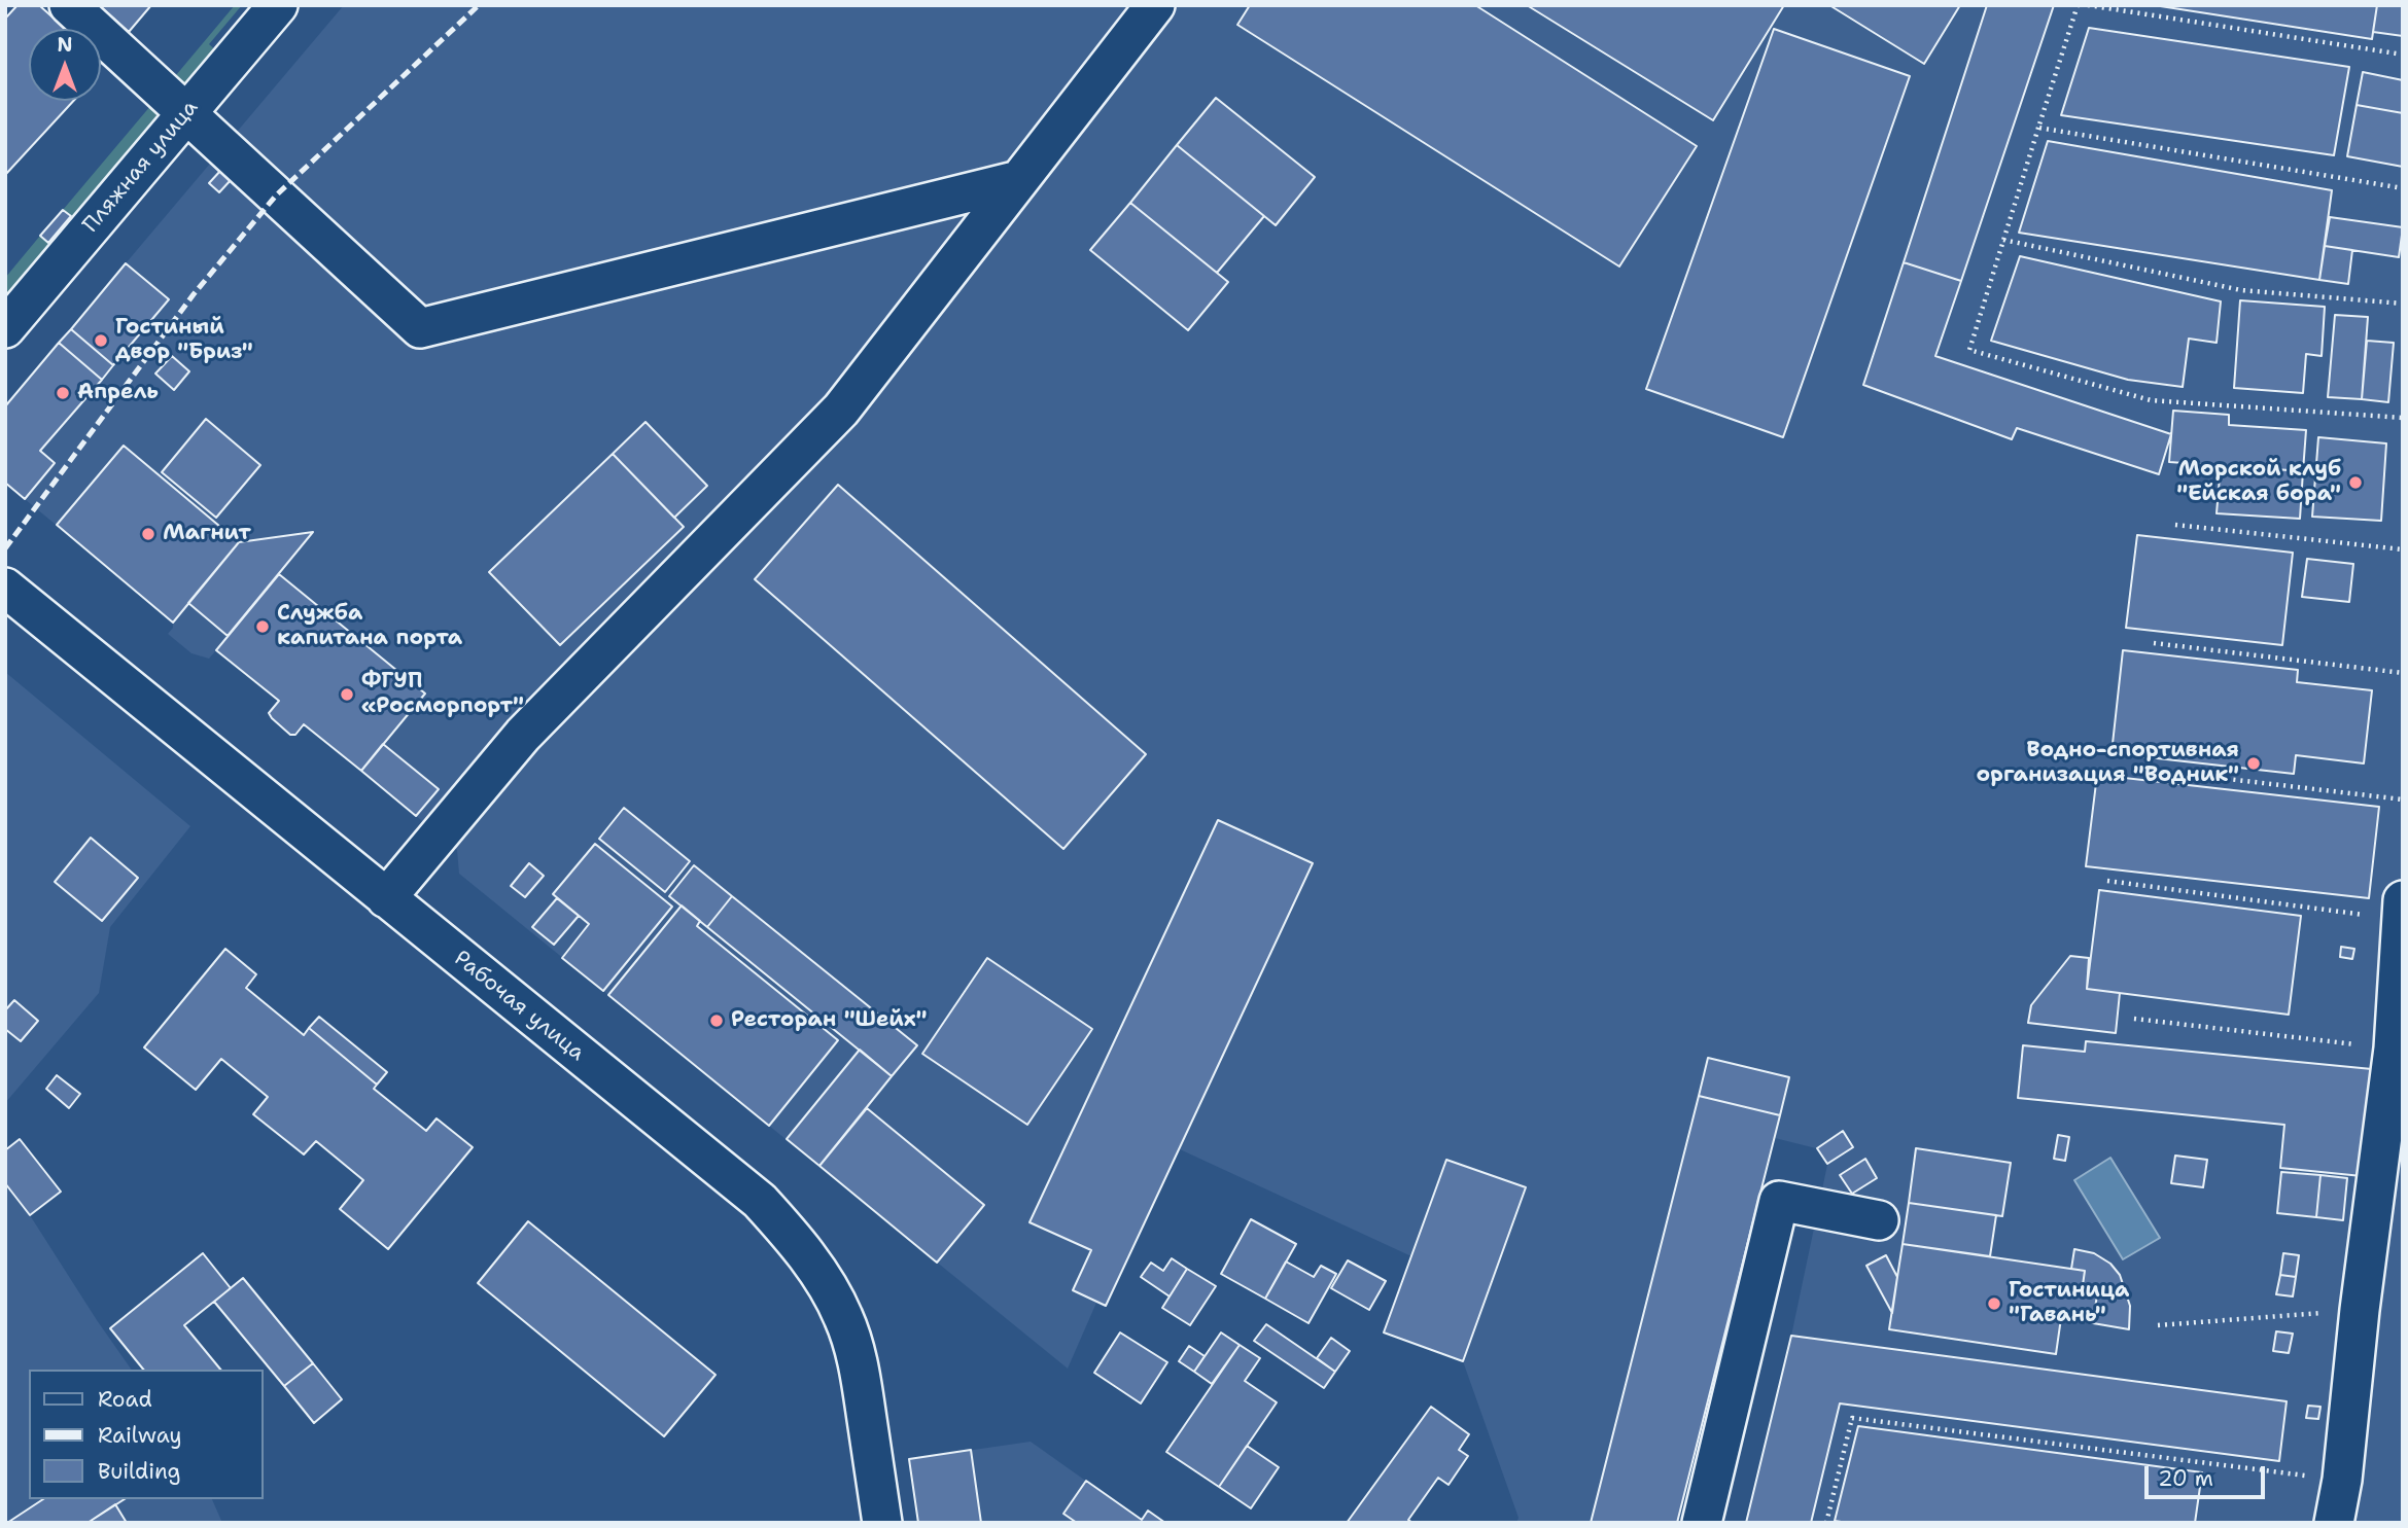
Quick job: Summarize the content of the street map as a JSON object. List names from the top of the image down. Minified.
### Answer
{"streets":{"street":["Пляжная улица","Рабочая улица"]},"places":["Гостиный двор \"Бриз\"","Апрель","Морской клуб \"Ейская бора\"","Магнит","Служба капитана порта","ФГУП «Росморпорт\"","Водно-спортивная организация \"Водник\"","Ресторан \"Шейх\"","Гостиница \"Гавань\""],"legend":["Road","Railway","Building"],"scale_bar":"20 m","north":"top"}
